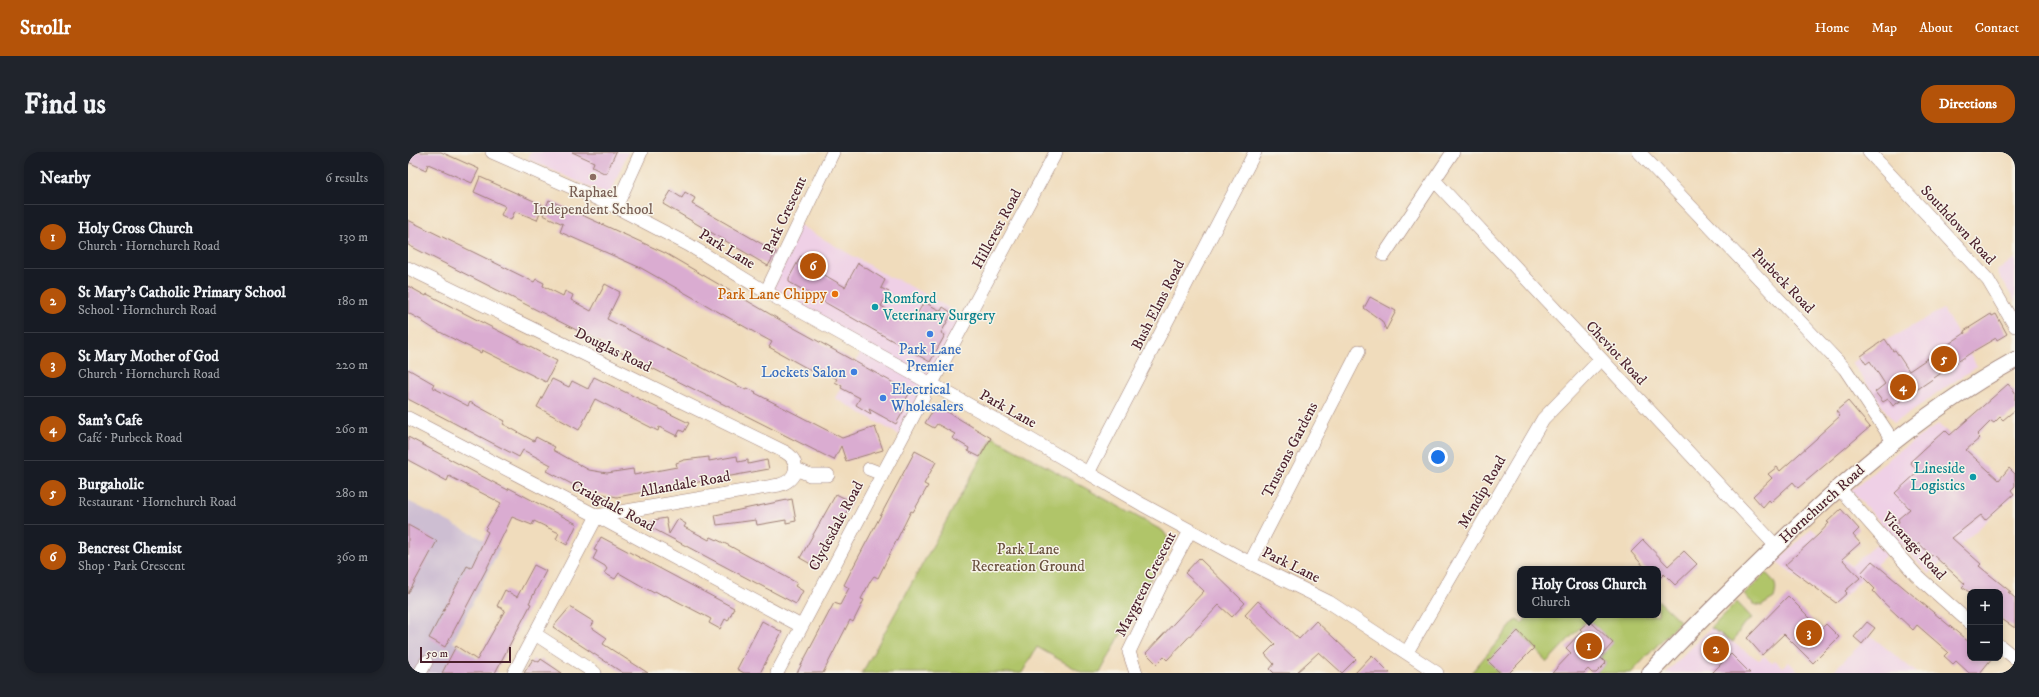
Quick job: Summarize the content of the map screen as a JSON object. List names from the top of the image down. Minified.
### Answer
{"streets":{"main road":["Hornchurch Road"],"street":["Park Crescent","Southdown Road","Hillcrest Road","Park Lane","Purbeck Road","Bush Elms Road","Douglas Road","Cheviot Road","Trustons Gardens","Allandale Road","Mendip Road","Craigdale Road","Clydesdale Road","Vicarage Road","Maygreen Crescent"]},"crossings":[["Park Crescent","Park Lane"],["Hillcrest Road","Park Lane"],["Hillcrest Road","Clydesdale Road"],["Park Lane","Bush Elms Road"],["Park Lane","Trustons Gardens"],["Park Lane","Mendip Road"],["Park Lane","Clydesdale Road"],["Park Lane","Maygreen Crescent"],["Purbeck Road","Hornchurch Road"],["Douglas Road","Allandale Road"],["Cheviot Road","Mendip Road"],["Cheviot Road","Hornchurch Road"],["Allandale Road","Craigdale Road"],["Hornchurch Road","Vicarage Road"],["Craigdale Road","Clydesdale Road"]],"parks":["Park Lane Recreation Ground"],"places":["Raphael Independent School","Park Lane Chippy","Romford Veterinary Surgery","Park Lane Premier","Lockets Salon","Electrical Wholesalers","Lineside Logistics"],"scale_bar":"50 m","page":{"header":"Strollr","nav":["Home","Map","About","Contact"],"buttons":"Directions","title":"Find us","heading":["Nearby","6 results"],"list":[{"mark":"1","name":"Holy Cross Church","note":"Church · Hornchurch Road","value":"130 m"},{"mark":"2","name":"St Mary's Catholic Primary School","note":"School · Hornchurch Road","value":"180 m"},{"mark":"3","name":"St Mary Mother of God","note":"Church · Hornchurch Road","value":"220 m"},{"mark":"4","name":"Sam's Cafe","note":"Café · Purbeck Road","value":"260 m"},{"mark":"5","name":"Burgaholic","note":"Restaurant · Hornchurch Road","value":"280 m"},{"mark":"6","name":"Bencrest Chemist","note":"Shop · Park Crescent","value":"360 m"}],"pins":["6","5","4","3","1","2"],"popup":["Holy Cross Church","Church"],"map_buttons":["+","−"],"scale":"50 m"}}
